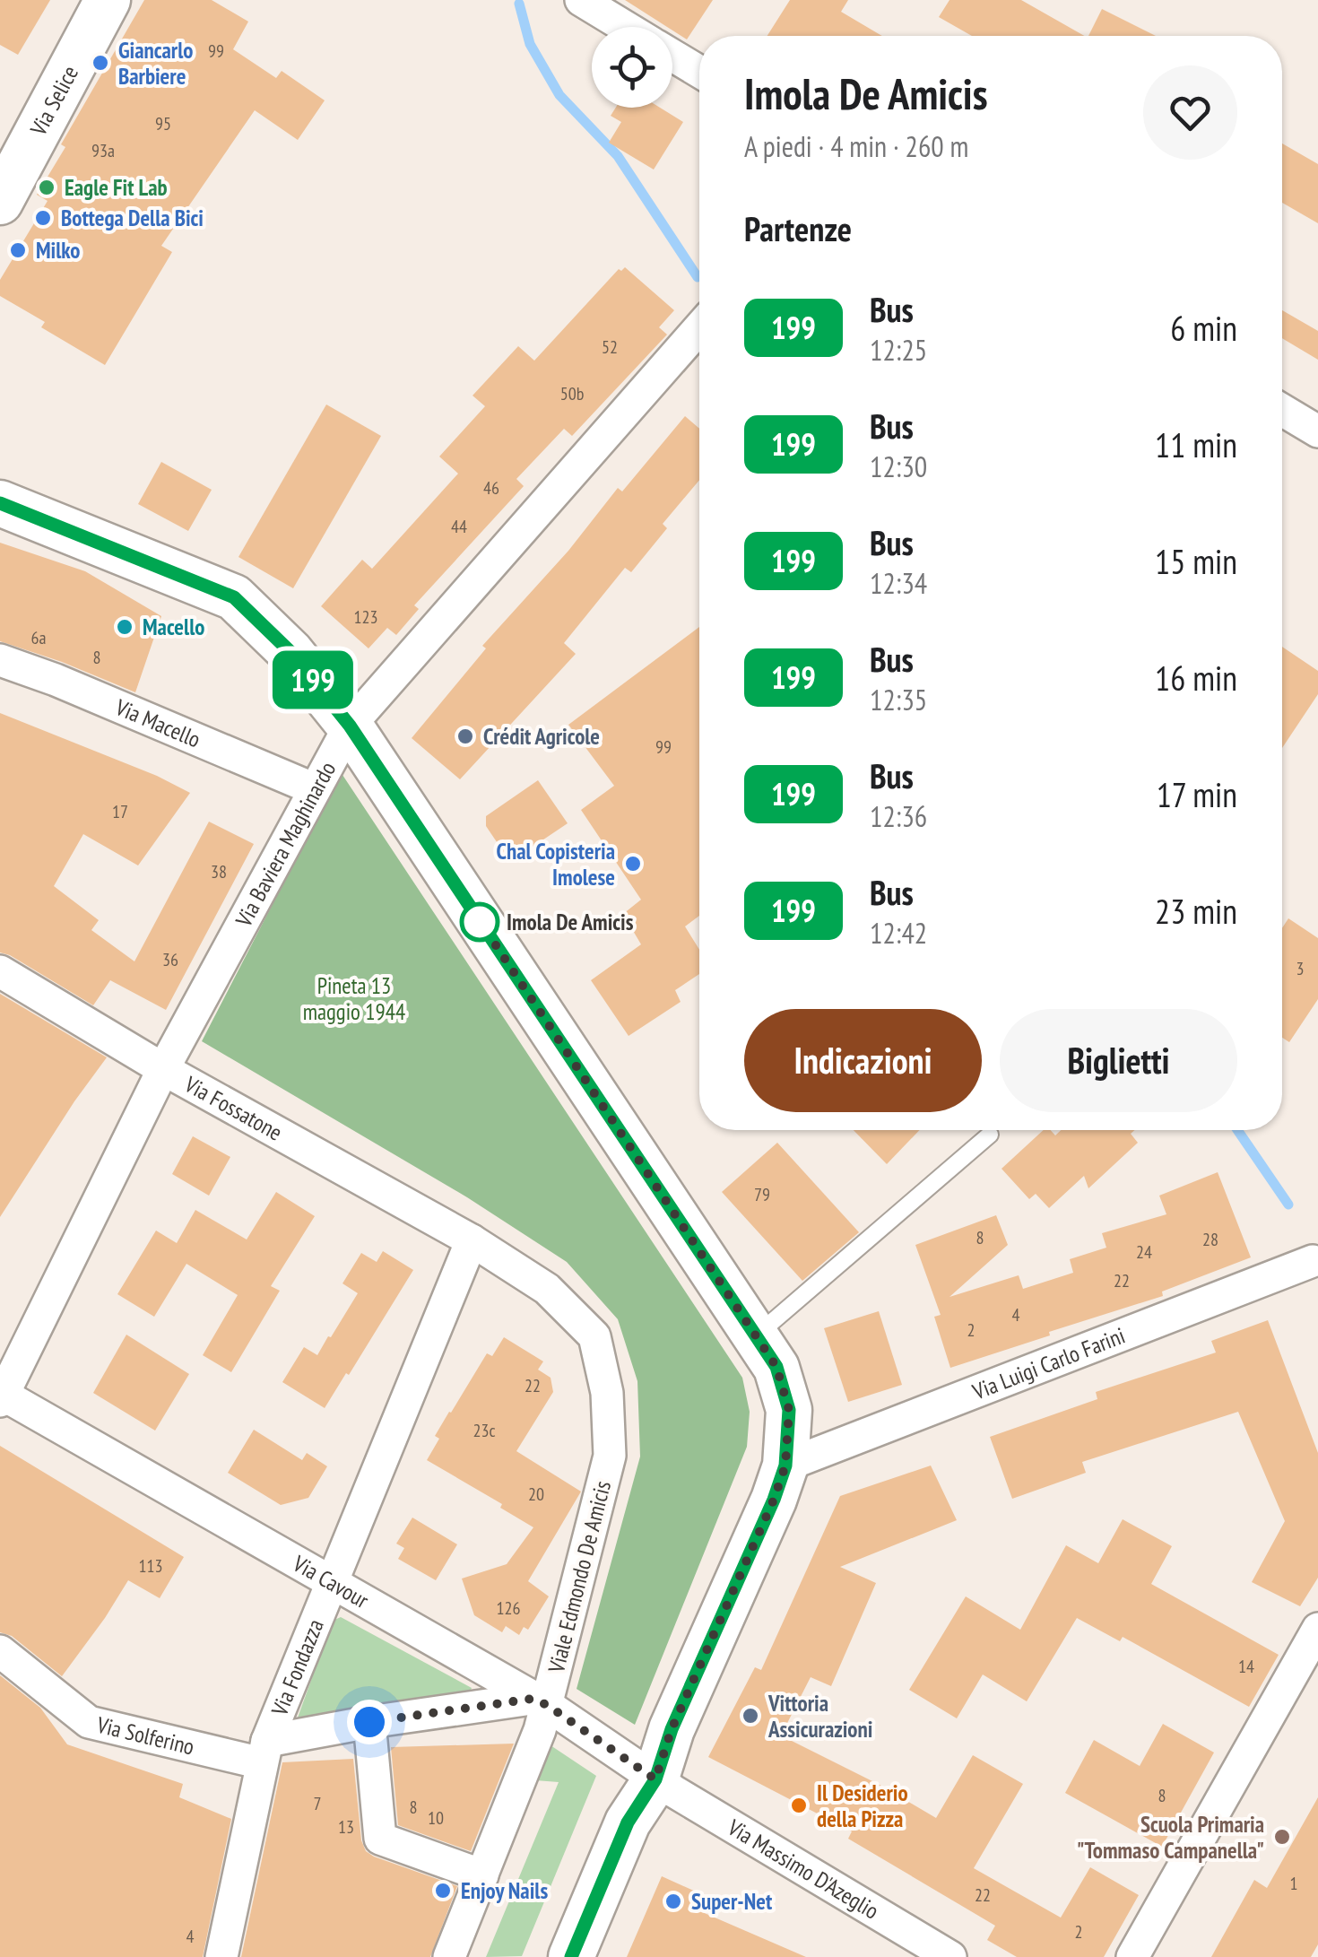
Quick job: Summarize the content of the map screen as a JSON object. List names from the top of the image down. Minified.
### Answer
{"streets":{"street":["Via Selice","Via Macello","Via Baviera Maghinardo","Via Fossatone","Via Luigi Carlo Farini","Viale Edmondo De Amicis","Via Cavour","Via Fondazza","Via Solferino","Via Massimo D'Azeglio"]},"crossings":[["Via Macello","Via Baviera Maghinardo"],["Via Baviera Maghinardo","Via Fossatone"],["Via Baviera Maghinardo","Via Cavour"],["Via Fossatone","Viale Edmondo De Amicis"],["Via Fossatone","Via Fondazza"],["Viale Edmondo De Amicis","Via Cavour"],["Viale Edmondo De Amicis","Via Fondazza"],["Viale Edmondo De Amicis","Via Solferino"],["Via Cavour","Via Fondazza"],["Via Cavour","Via Solferino"],["Via Cavour","Via Massimo D'Azeglio"],["Via Fondazza","Via Solferino"]],"parks":["Pineta 13 maggio 1944"],"places":["Giancarlo Barbiere","Eagle Fit Lab","Bottega Della Bici","Milko","Macello","Crédit Agricole","Chal Copisteria Imolese","Imola De Amicis","Vittoria Assicurazioni","Il Desiderio della Pizza","Scuola Primaria \"Tommaso Campanella\"","Enjoy Nails","Super-Net"],"lines":["bus line 199"],"house_numbers":["99","95","93a","52","50b","46","44","123","6a","8","99","17","38","36","3","79","8","28","24","22","4","2","22","23c","20","113","126","14","8","7","8","10","13","1","22","2","4"],"page":{"on_map":"199","heading":[["Imola De Amicis","A piedi · 4 min · 260 m"],"Partenze"],"list":[{"mark":"199","name":"Bus","note":"12:25","value":"6 min"},{"mark":"199","name":"Bus","note":"12:30","value":"11 min"},{"mark":"199","name":"Bus","note":"12:34","value":"15 min"},{"mark":"199","name":"Bus","note":"12:35","value":"16 min"},{"mark":"199","name":"Bus","note":"12:36","value":"17 min"},{"mark":"199","name":"Bus","note":"12:42","value":"23 min"}],"buttons":["Indicazioni","Biglietti"]}}
